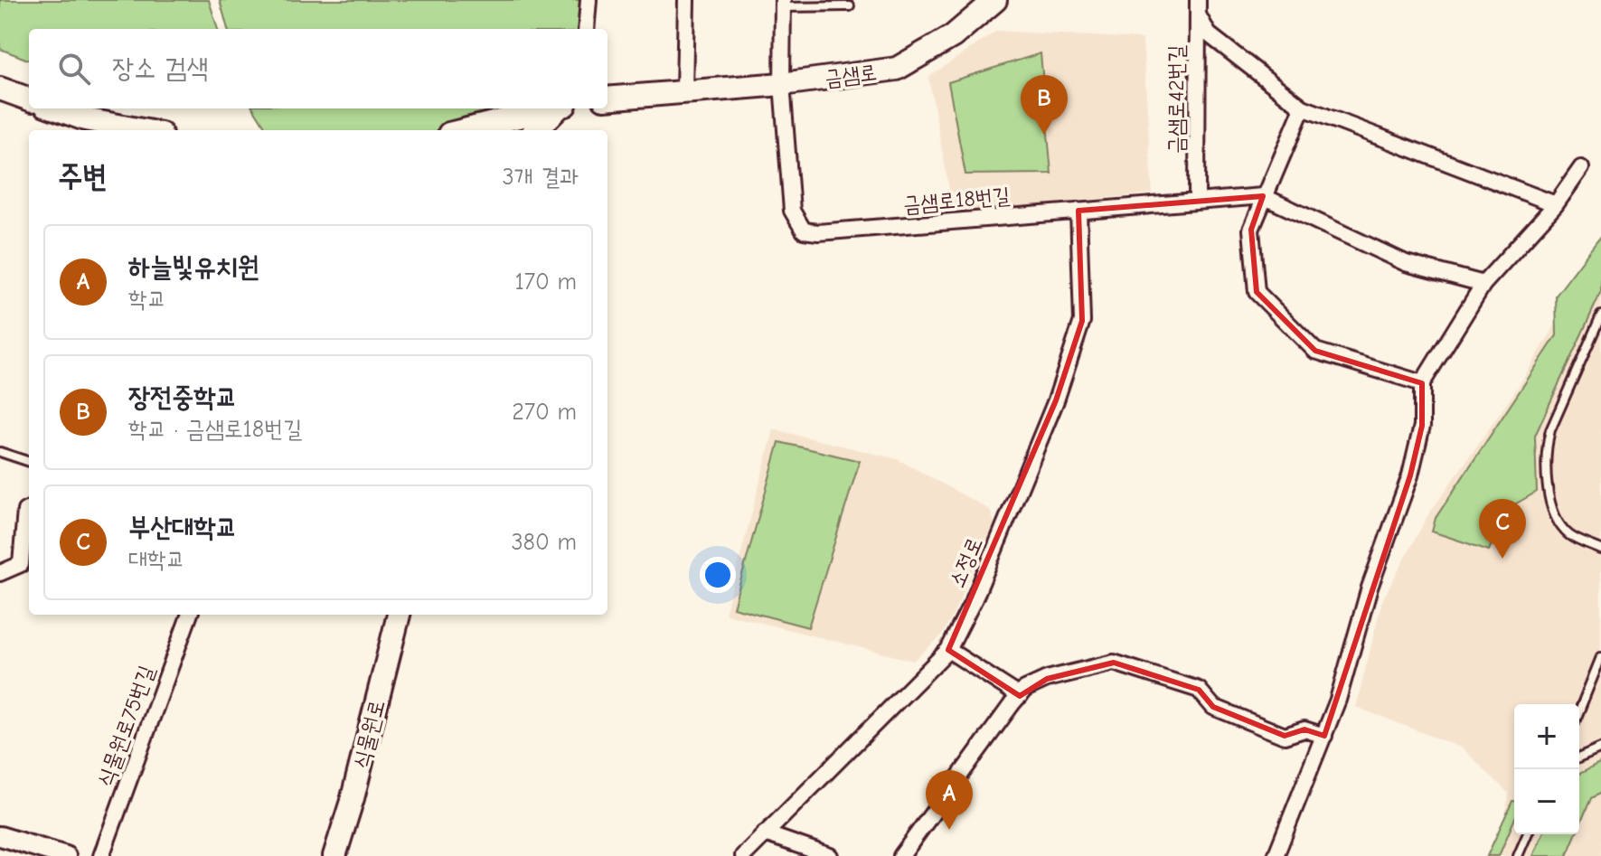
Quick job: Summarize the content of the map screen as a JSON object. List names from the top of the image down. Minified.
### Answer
{"streets":{"main road":["금샘로","식물원로"],"street":["금샘로42번길","금샘로18번길","소정로","식물원로75번길"]},"crossings":[["금샘로","금샘로18번길"],["금샘로42번길","금샘로18번길"],["금샘로18번길","소정로"]],"page":{"search":"장소 검색","pins":["B","C","A"],"heading":["주변","3개 결과"],"list":[{"mark":"A","name":"하늘빛유치원","note":"학교","value":"170 m"},{"mark":"B","name":"장전중학교","note":"학교 · 금샘로18번길","value":"270 m"},{"mark":"C","name":"부산대학교","note":"대학교","value":"380 m"}],"map_buttons":["+","−"]}}
